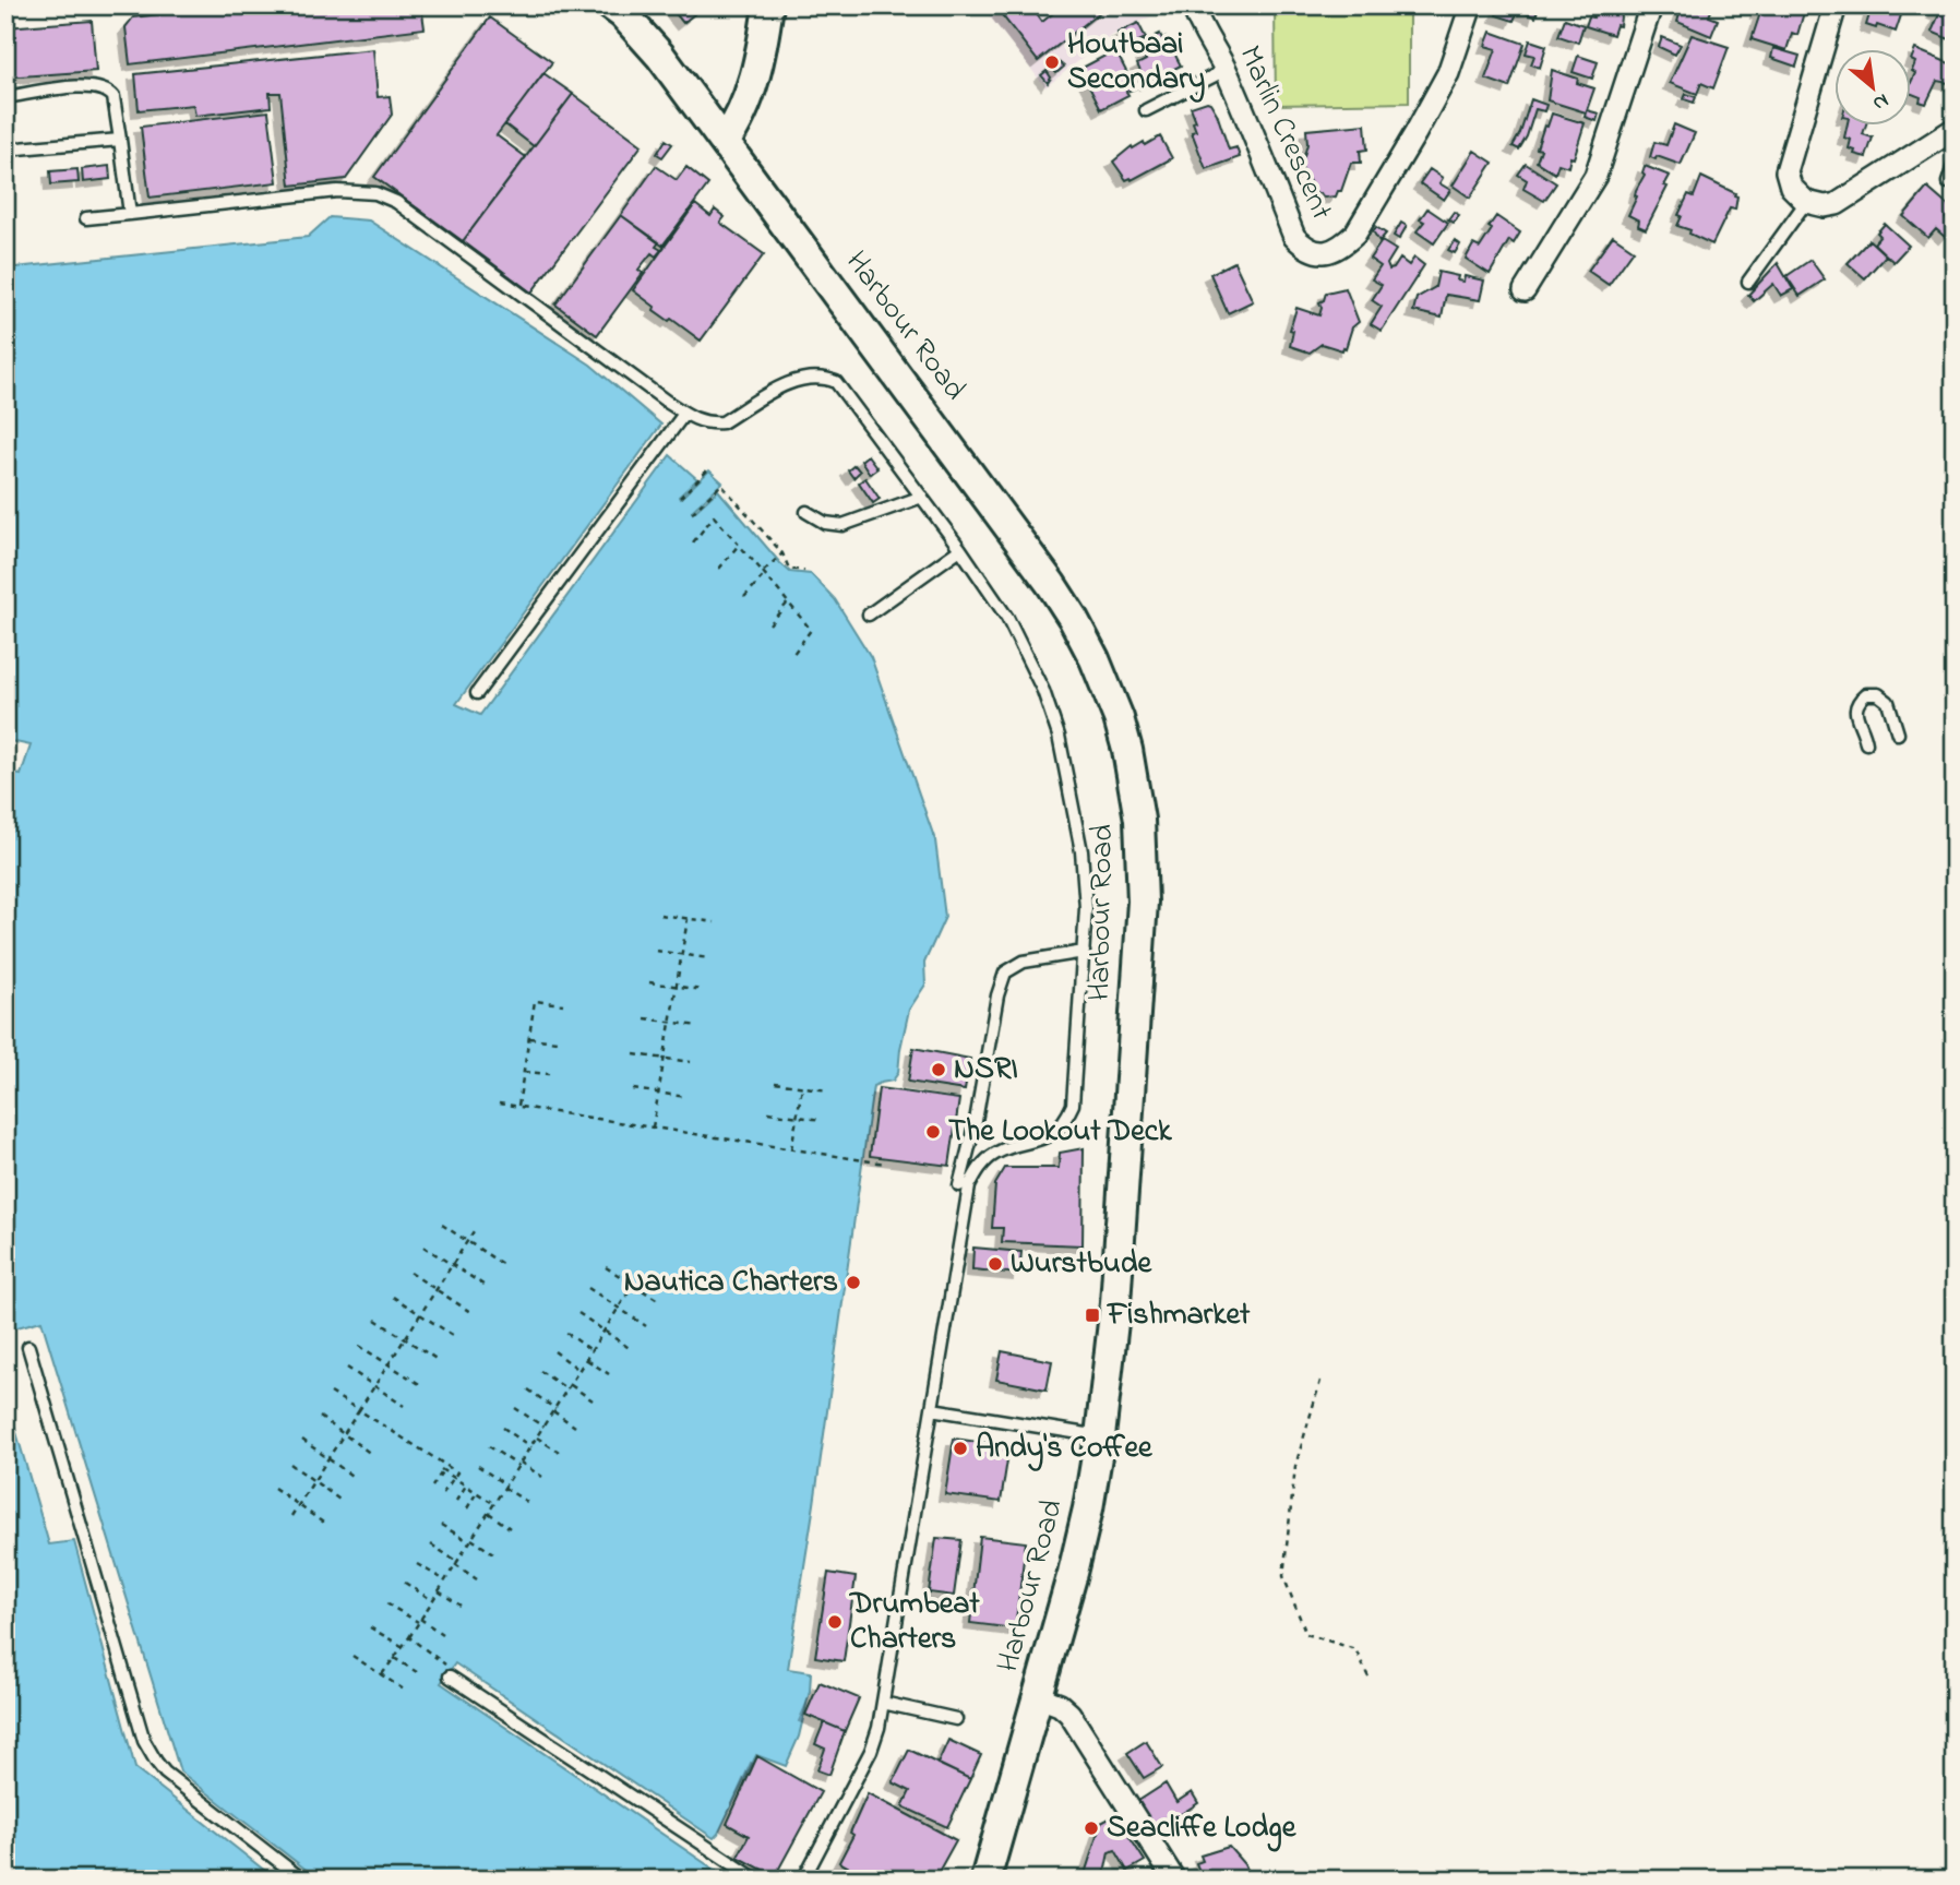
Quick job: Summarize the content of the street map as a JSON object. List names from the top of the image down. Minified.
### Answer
{"streets":{"street":["Marlin Crescent","Harbour Road"]},"places":{"other":["Houtbaai Secondary","NSRI","The Lookout Deck","Wurstbude","Nautica Charters","Andy's Coffee","Drumbeat Charters","Seacliffe Lodge"],"transit":["Fishmarket"]},"north":"bottom right"}
